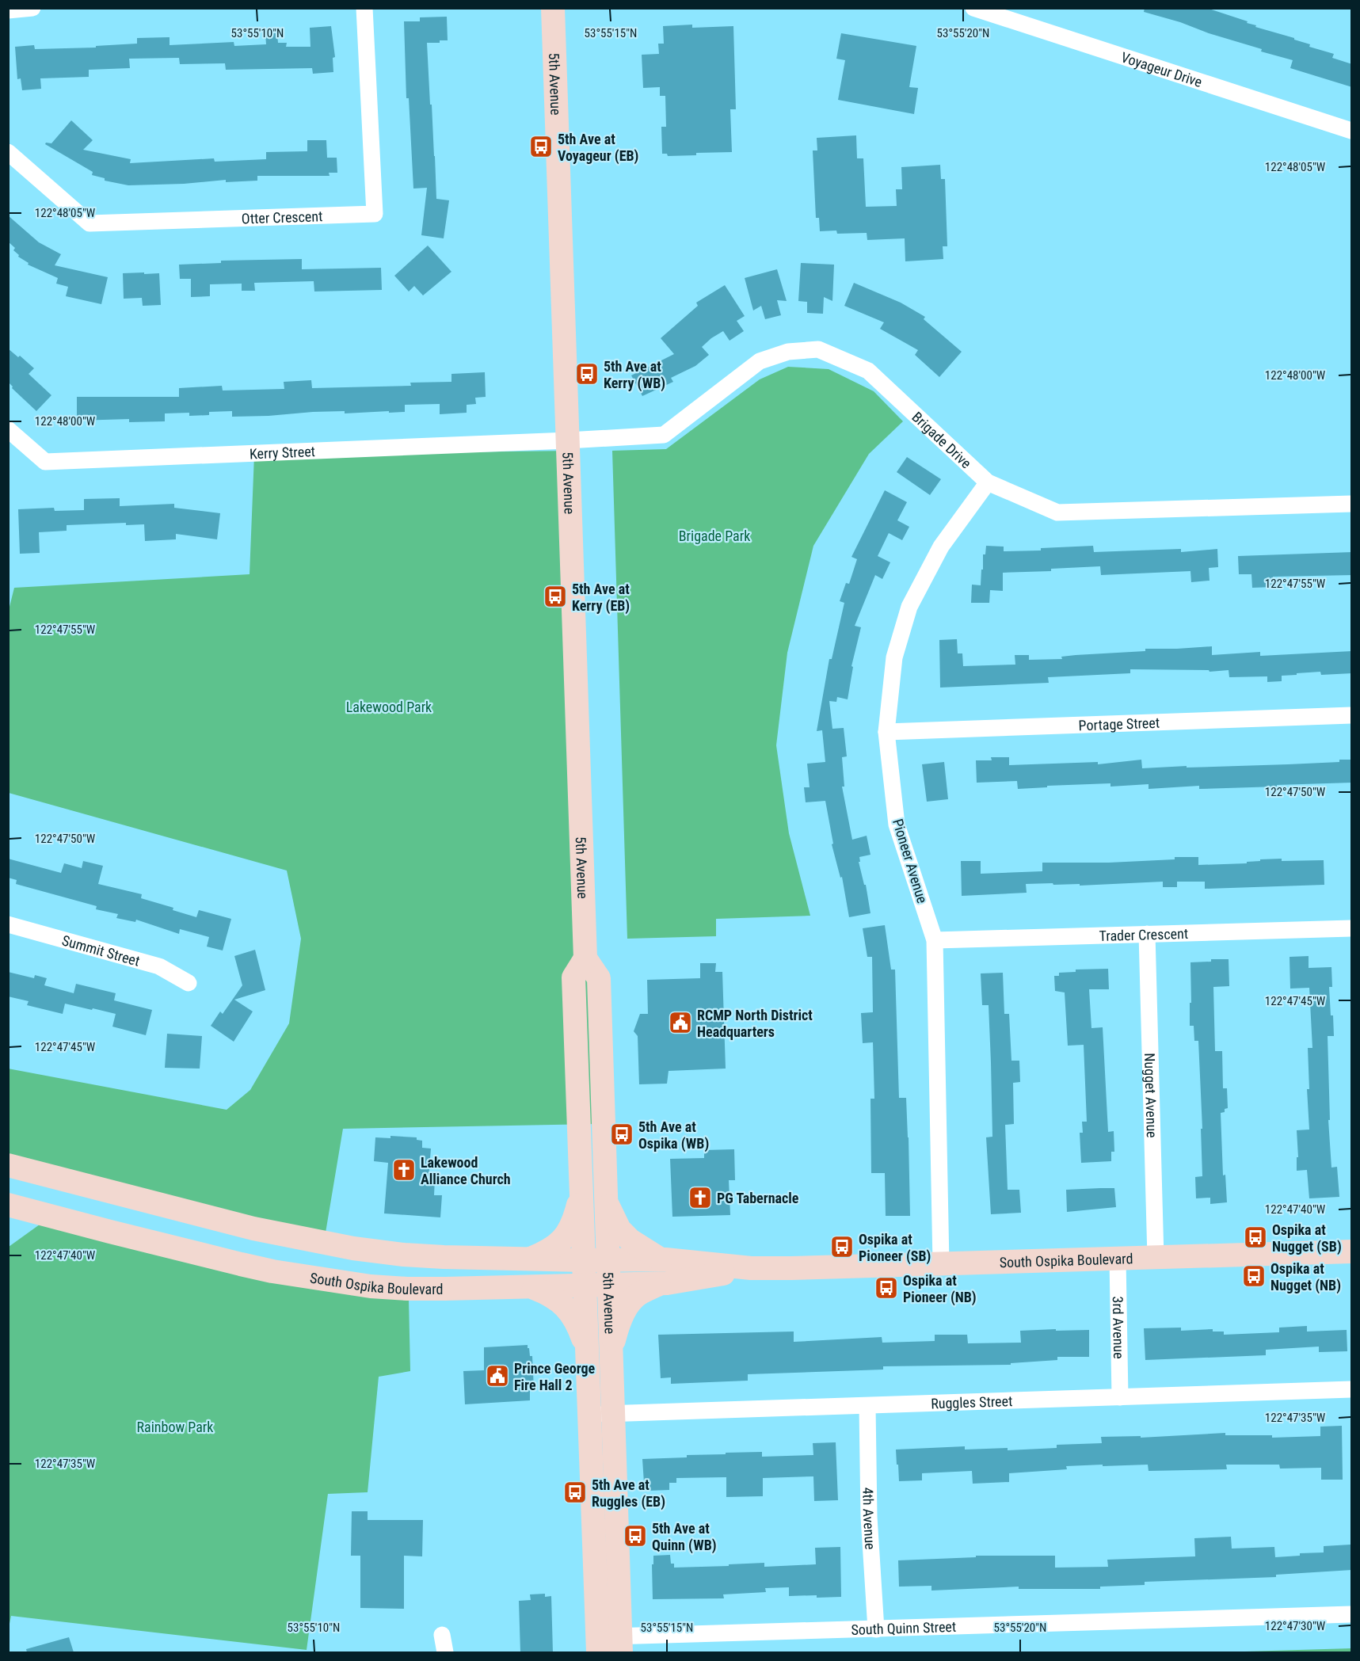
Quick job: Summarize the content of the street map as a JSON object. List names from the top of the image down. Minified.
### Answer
{"streets":{"main road":["5th Avenue","South Ospika Boulevard"],"street":["Voyageur Drive","Otter Crescent","Brigade Drive","Kerry Street","Portage Street","Pioneer Avenue","Trader Crescent","Summit Street","Nugget Avenue","3rd Avenue","Ruggles Street","4th Avenue","South Quinn Street"]},"crossings":[["5th Avenue","Brigade Drive"],["5th Avenue","Kerry Street"],["5th Avenue","South Ospika Boulevard"],["5th Avenue","Ruggles Street"],["5th Avenue","South Quinn Street"],["Brigade Drive","Kerry Street"],["Brigade Drive","Pioneer Avenue"],["Portage Street","Pioneer Avenue"],["Pioneer Avenue","Trader Crescent"],["Pioneer Avenue","South Ospika Boulevard"],["Trader Crescent","Nugget Avenue"],["Nugget Avenue","South Ospika Boulevard"],["South Ospika Boulevard","3rd Avenue"],["3rd Avenue","Ruggles Street"],["Ruggles Street","4th Avenue"],["4th Avenue","South Quinn Street"]],"parks":["Brigade Park","Lakewood Park","Rainbow Park"],"places":{"bus stop":["5th Ave at Voyageur (EB)","5th Ave at Kerry (WB)","5th Ave at Kerry (EB)","5th Ave at Ospika (WB)","Ospika at Nugget (SB)","Ospika at Pioneer (SB)","Ospika at Nugget (NB)","Ospika at Pioneer (NB)","5th Ave at Ruggles (EB)","5th Ave at Quinn (WB)"],"public building":["RCMP North District Headquarters","Prince George Fire Hall 2"],"church":["Lakewood Alliance Church","PG Tabernacle"]},"coordinates":["53°55'10\"N","53°55'15\"N","53°55'20\"N","122°48'05\"W","122°48'00\"W","122°47'55\"W","122°47'50\"W","122°47'45\"W","122°47'40\"W","122°47'35\"W","122°47'30\"W"]}
